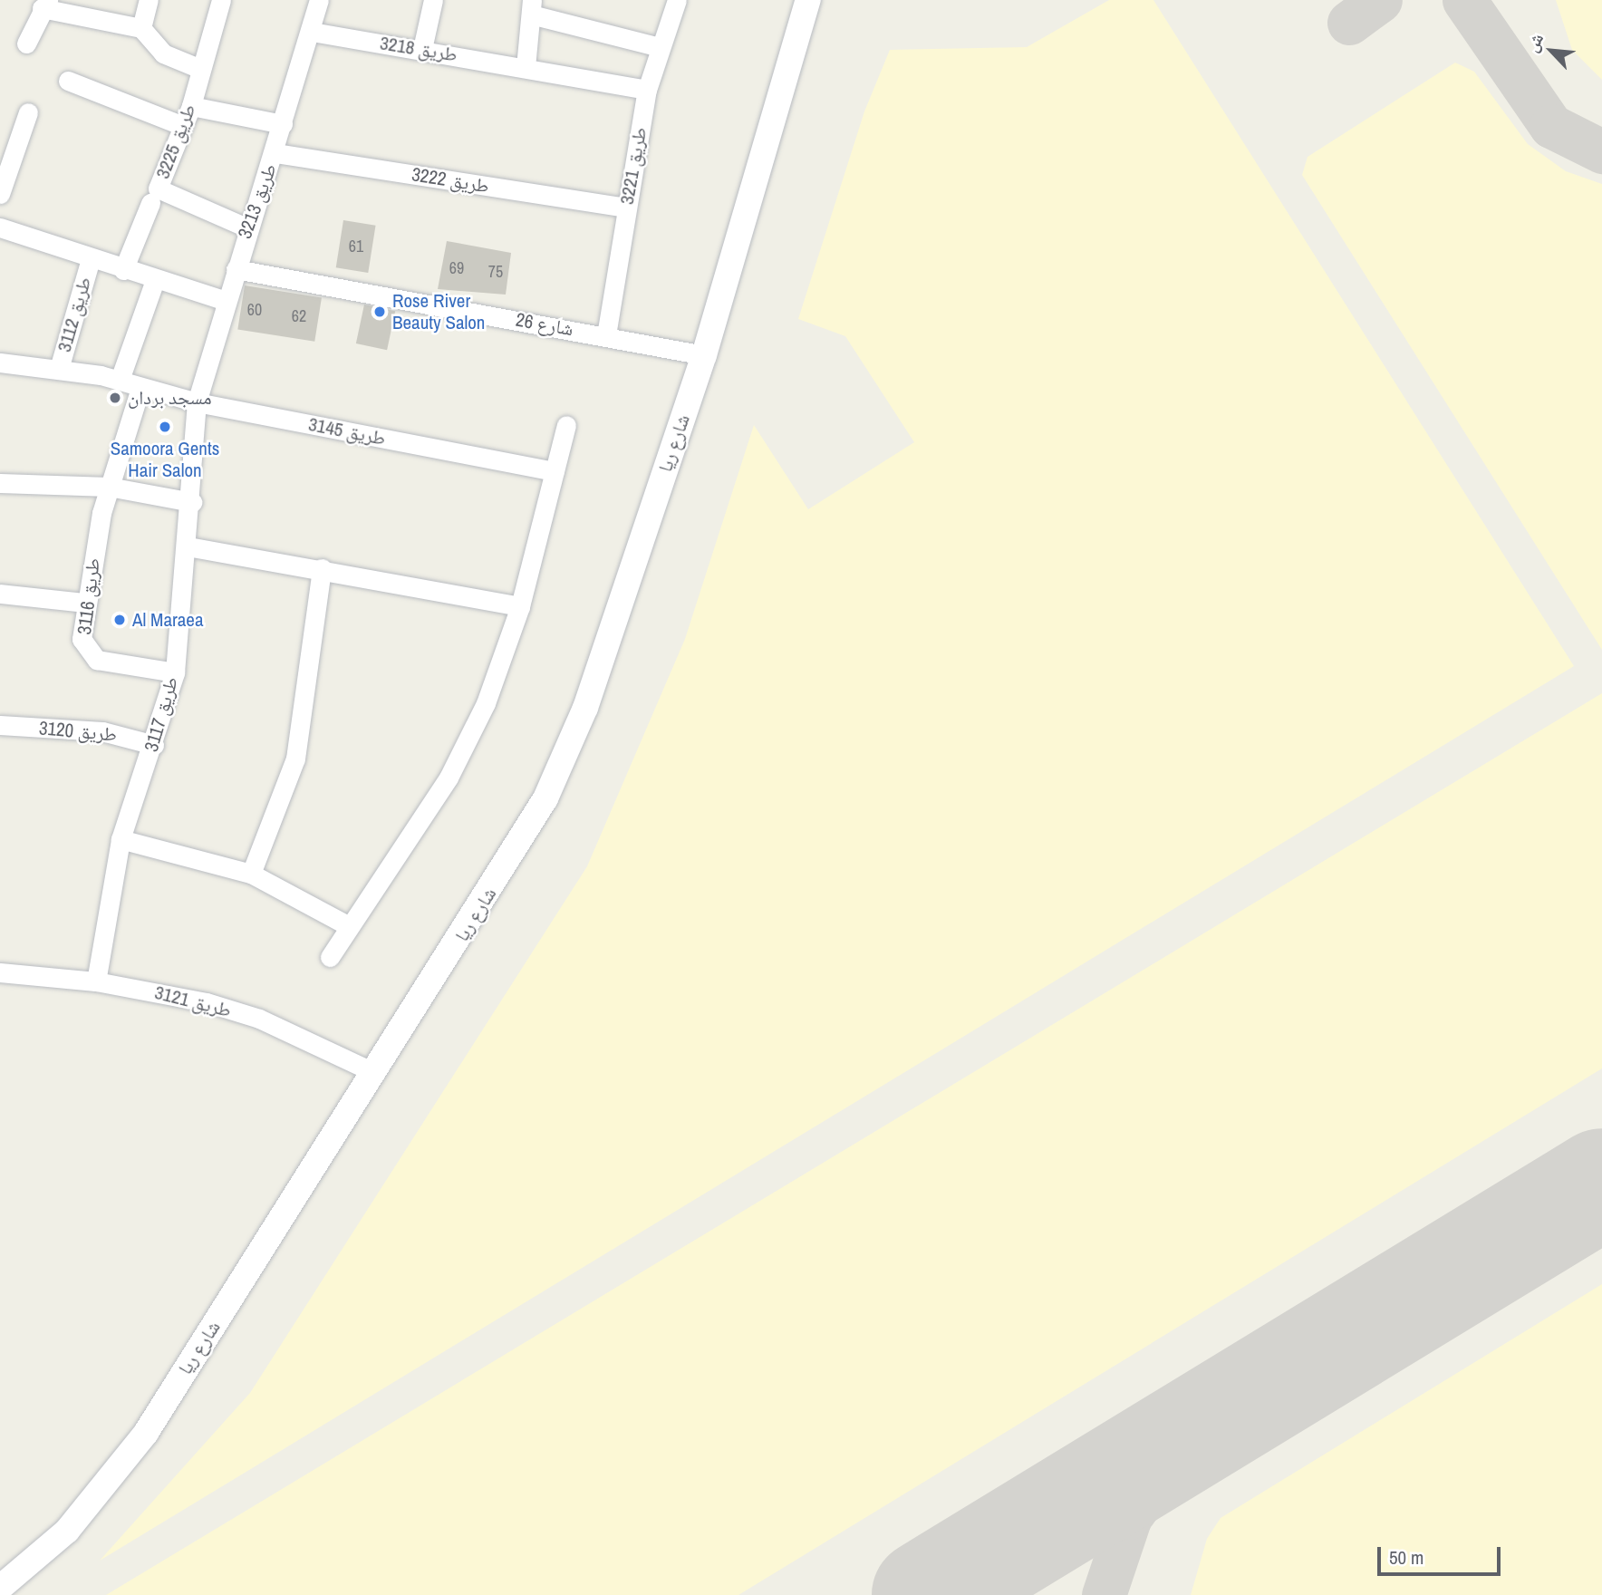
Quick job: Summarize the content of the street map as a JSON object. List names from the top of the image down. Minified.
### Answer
{"streets":{"main road":["شارع ريا"],"street":["طريق 3218","طريق 3225","طريق 3221","طريق 3222","طريق 3213","طريق 3112","شارع 26","طريق 3145","طريق 3116","طريق 3117","طريق 3120","طريق 3121"]},"crossings":[["طريق 3218","طريق 3221"],["طريق 3218","طريق 3213"],["طريق 3225","طريق 3213"],["طريق 3221","طريق 3222"],["طريق 3221","شارع 26"],["طريق 3222","طريق 3213"],["طريق 3213","شارع 26"],["طريق 3213","طريق 3145"],["طريق 3213","طريق 3117"],["طريق 3112","طريق 3145"],["طريق 3112","طريق 3116"],["شارع 26","شارع ريا"],["طريق 3145","طريق 3116"],["طريق 3145","طريق 3117"],["شارع ريا","طريق 3121"],["طريق 3116","طريق 3117"],["طريق 3117","طريق 3120"],["طريق 3117","طريق 3121"]],"places":["Rose River Beauty Salon","مسجد بردان","Samoora Gents Hair Salon","Al Maraea"],"house_numbers":["61","69","75","60","62"],"scale_bar":"50 m","north":"top left"}
